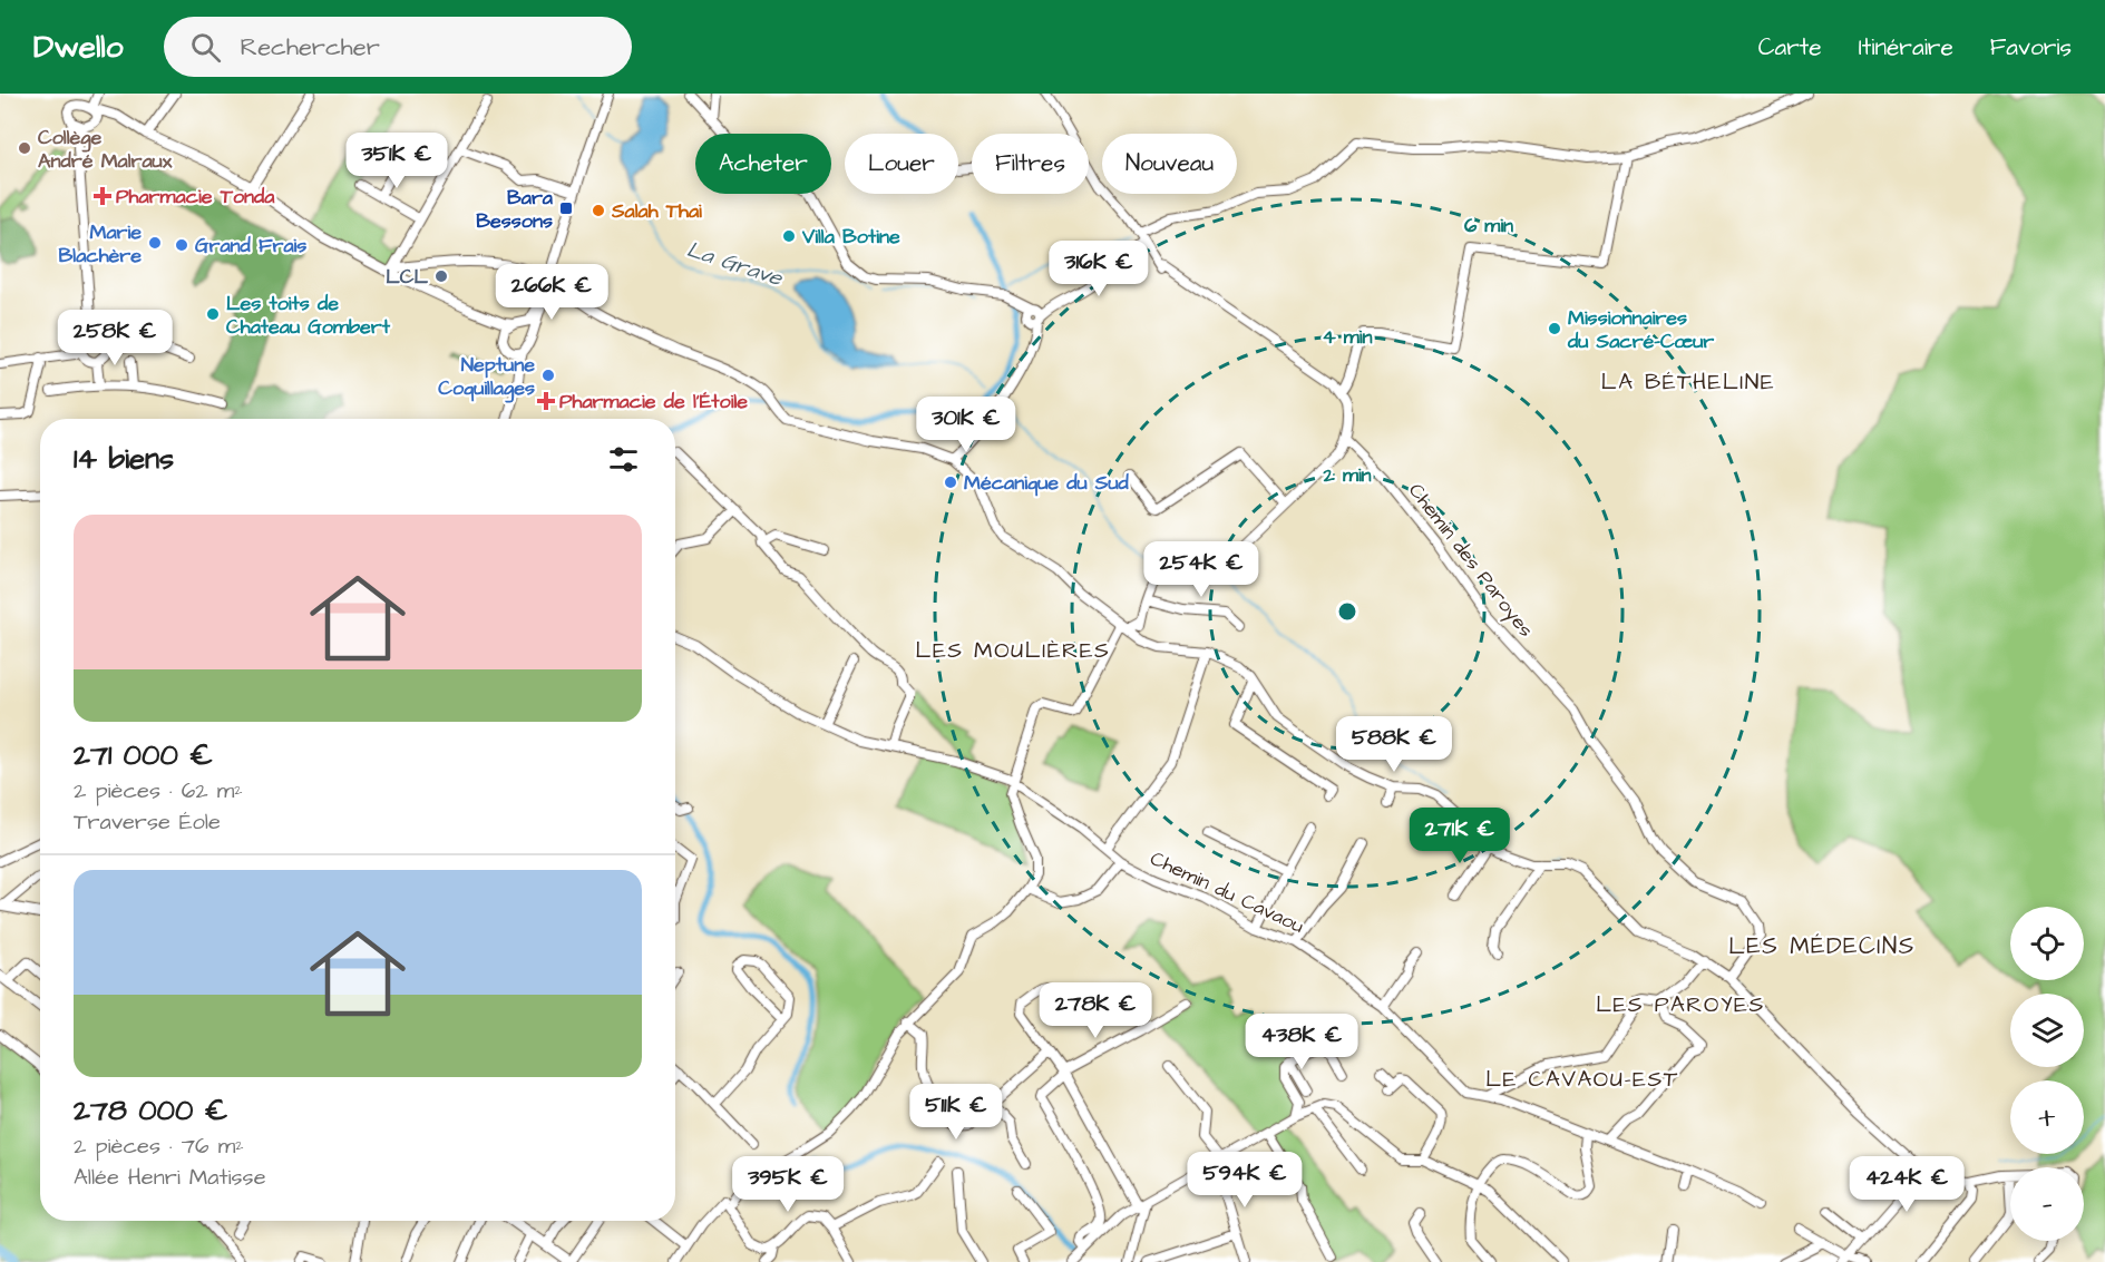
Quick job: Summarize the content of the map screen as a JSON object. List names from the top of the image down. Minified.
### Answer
{"streets":{"street":["Chemin des Paroyes","Chemin du Cavaou"]},"districts":["LA BÉTHELINE","LES MOULIÈRES","LES MÉDECINS","LES PAROYES","LE CAVAOU-EST"],"water":["La Grave"],"places":{"other":["Collège André Malraux","Salah Thai","Villa Botine","Marie Blachère","Grand Frais","LCL","Les toits de Chateau Gombert","Missionnaires du Sacré-Cœur","Neptune Coquillages","Mécanique du Sud"],"health":["Pharmacie Tonda","Pharmacie de l'Étoile"],"transit":["Bara Bessons"]},"page":{"header":"Dwello","search":"Rechercher","nav":["Carte","Itinéraire","Favoris"],"price":["351K €","316K €","266K €","258K €","301K €","254K €","588K €","271K €","278K €","438K €","511K €","594K €","395K €","424K €"],"chip":["Acheter","Louer","Filtres","Nouveau"],"heading":"14 biens","list":[{"name":"271 000 €","note":"2 pièces · 62 m² · Traverse Éole"},{"name":"278 000 €","note":"2 pièces · 76 m² · Allée Henri Matisse"}],"map_buttons":["+","−"]},"rings":["6 min","4 min","2 min"]}
